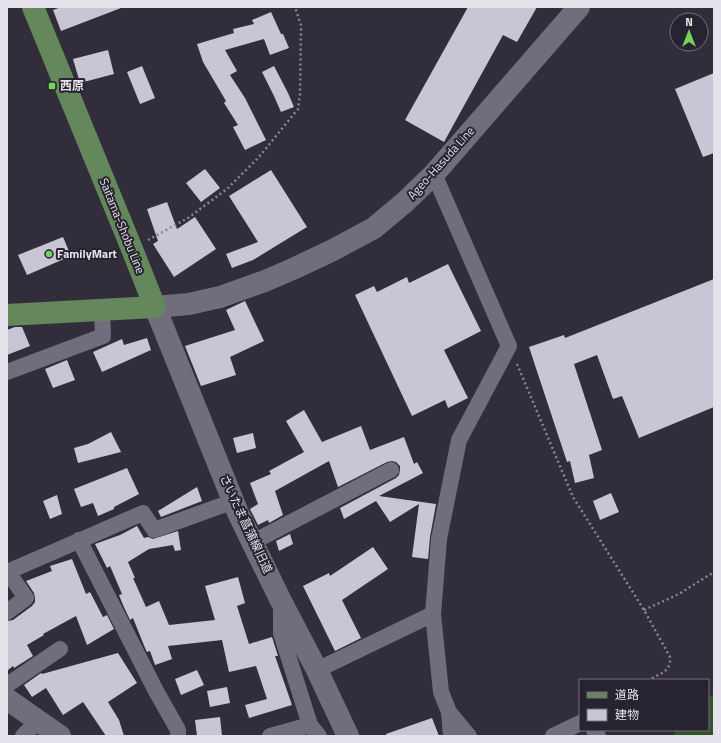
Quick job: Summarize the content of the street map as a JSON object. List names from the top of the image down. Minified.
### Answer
{"streets":{"main road":["Saitama-Shobu Line"],"street":["Ageo-Hasuda Line","さいたま菖蒲線旧道"]},"crossings":[["Ageo-Hasuda Line","Saitama-Shobu Line"],["Ageo-Hasuda Line","さいたま菖蒲線旧道"],["Saitama-Shobu Line","さいたま菖蒲線旧道"]],"places":{"transit":["西原"],"other":["FamilyMart"]},"legend":["道路","建物"],"north":"top"}
